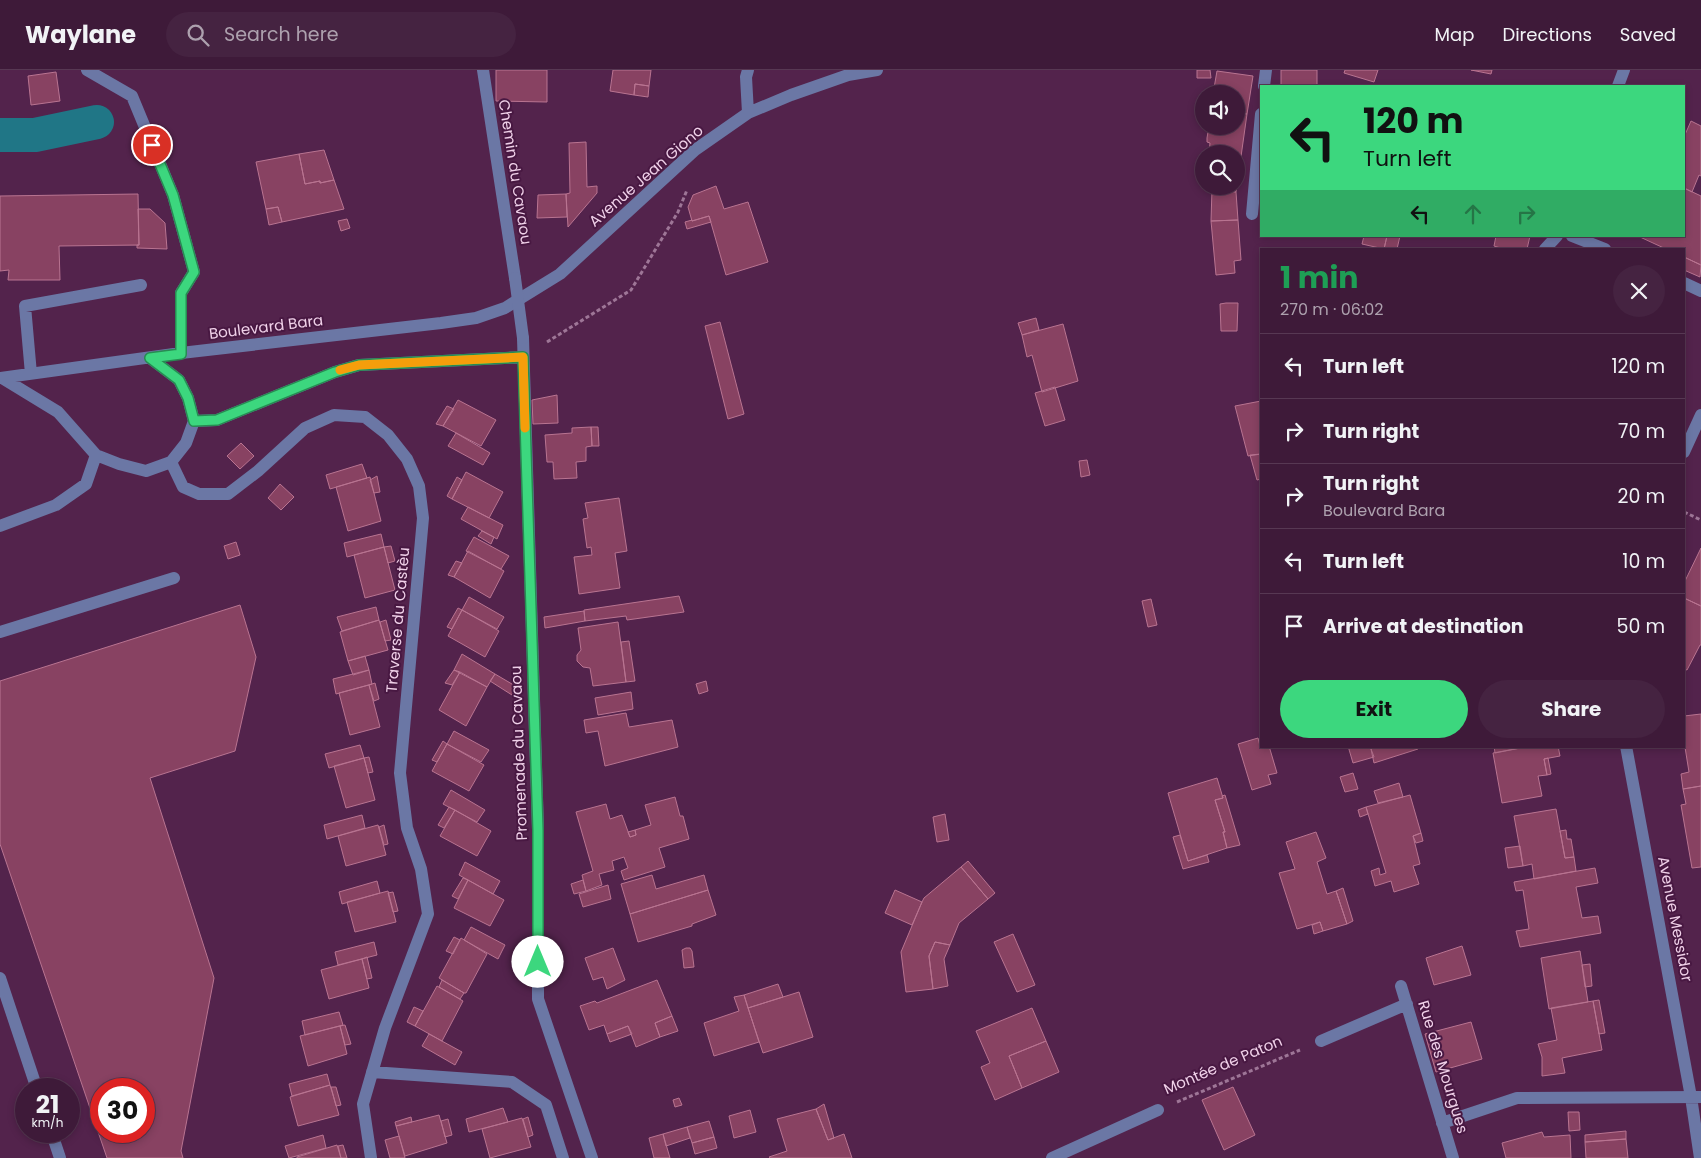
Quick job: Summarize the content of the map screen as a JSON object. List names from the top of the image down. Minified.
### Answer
{"streets":{"street":["Chemin du Cavaou","Avenue Jean Giono","Boulevard Bara","Traverse du Castèu","Promenade du Cavaou","Avenue Messidor","Montée de Paton","Rue des Mourgues"]},"crossings":[["Chemin du Cavaou","Promenade du Cavaou"],["Avenue Jean Giono","Boulevard Bara"]],"page":{"header":"Waylane","search":"Search here","nav":["Map","Directions","Saved"],"turn":["120 m","Turn left"],"heading":["1 min","270 m · 06:02"],"list":[{"name":"Turn left","value":"120 m"},{"name":"Turn right","value":"70 m"},{"name":"Turn right","note":"Boulevard Bara","value":"20 m"},{"name":"Turn left","value":"10 m"},{"name":"Arrive at destination","value":"50 m"}],"buttons":["Exit","Share"],"speed":"21 km/h","limit":"30"}}
